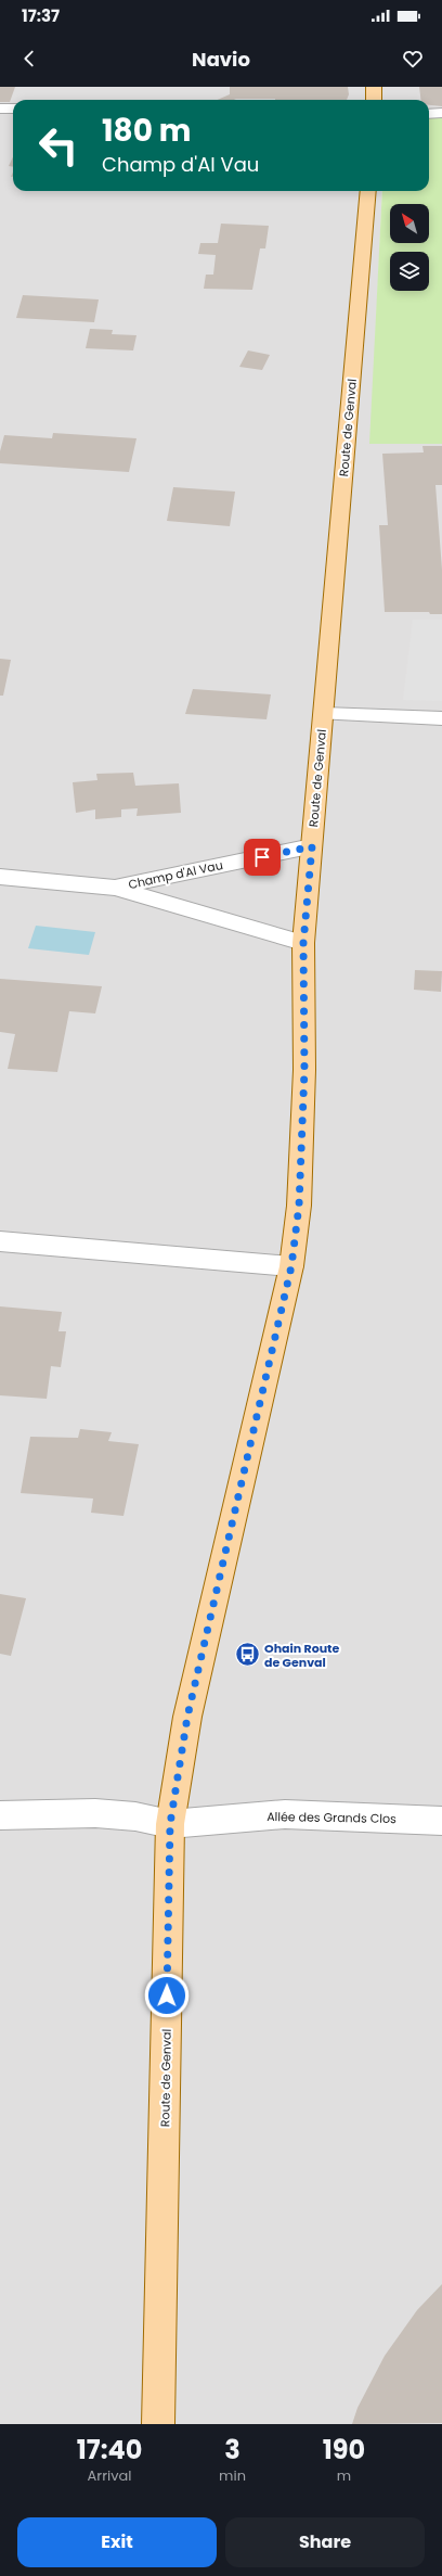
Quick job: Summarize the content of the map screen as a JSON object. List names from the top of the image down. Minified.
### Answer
{"streets":{"main road":["Route de Genval"],"street":["Champ d'Al Vau","Allée des Grands Clos"]},"crossings":[["Route de Genval","Champ d'Al Vau"],["Route de Genval","Allée des Grands Clos"]],"places":{"bus stop":["Ohain Route de Genval"]},"north":"top left","page":{"status":"17:37","header":"Navio","turn":["180 m","Champ d'Al Vau"],"eta":["17:40","Arrival","3","min","190","m"],"buttons":["Exit","Share"]}}
